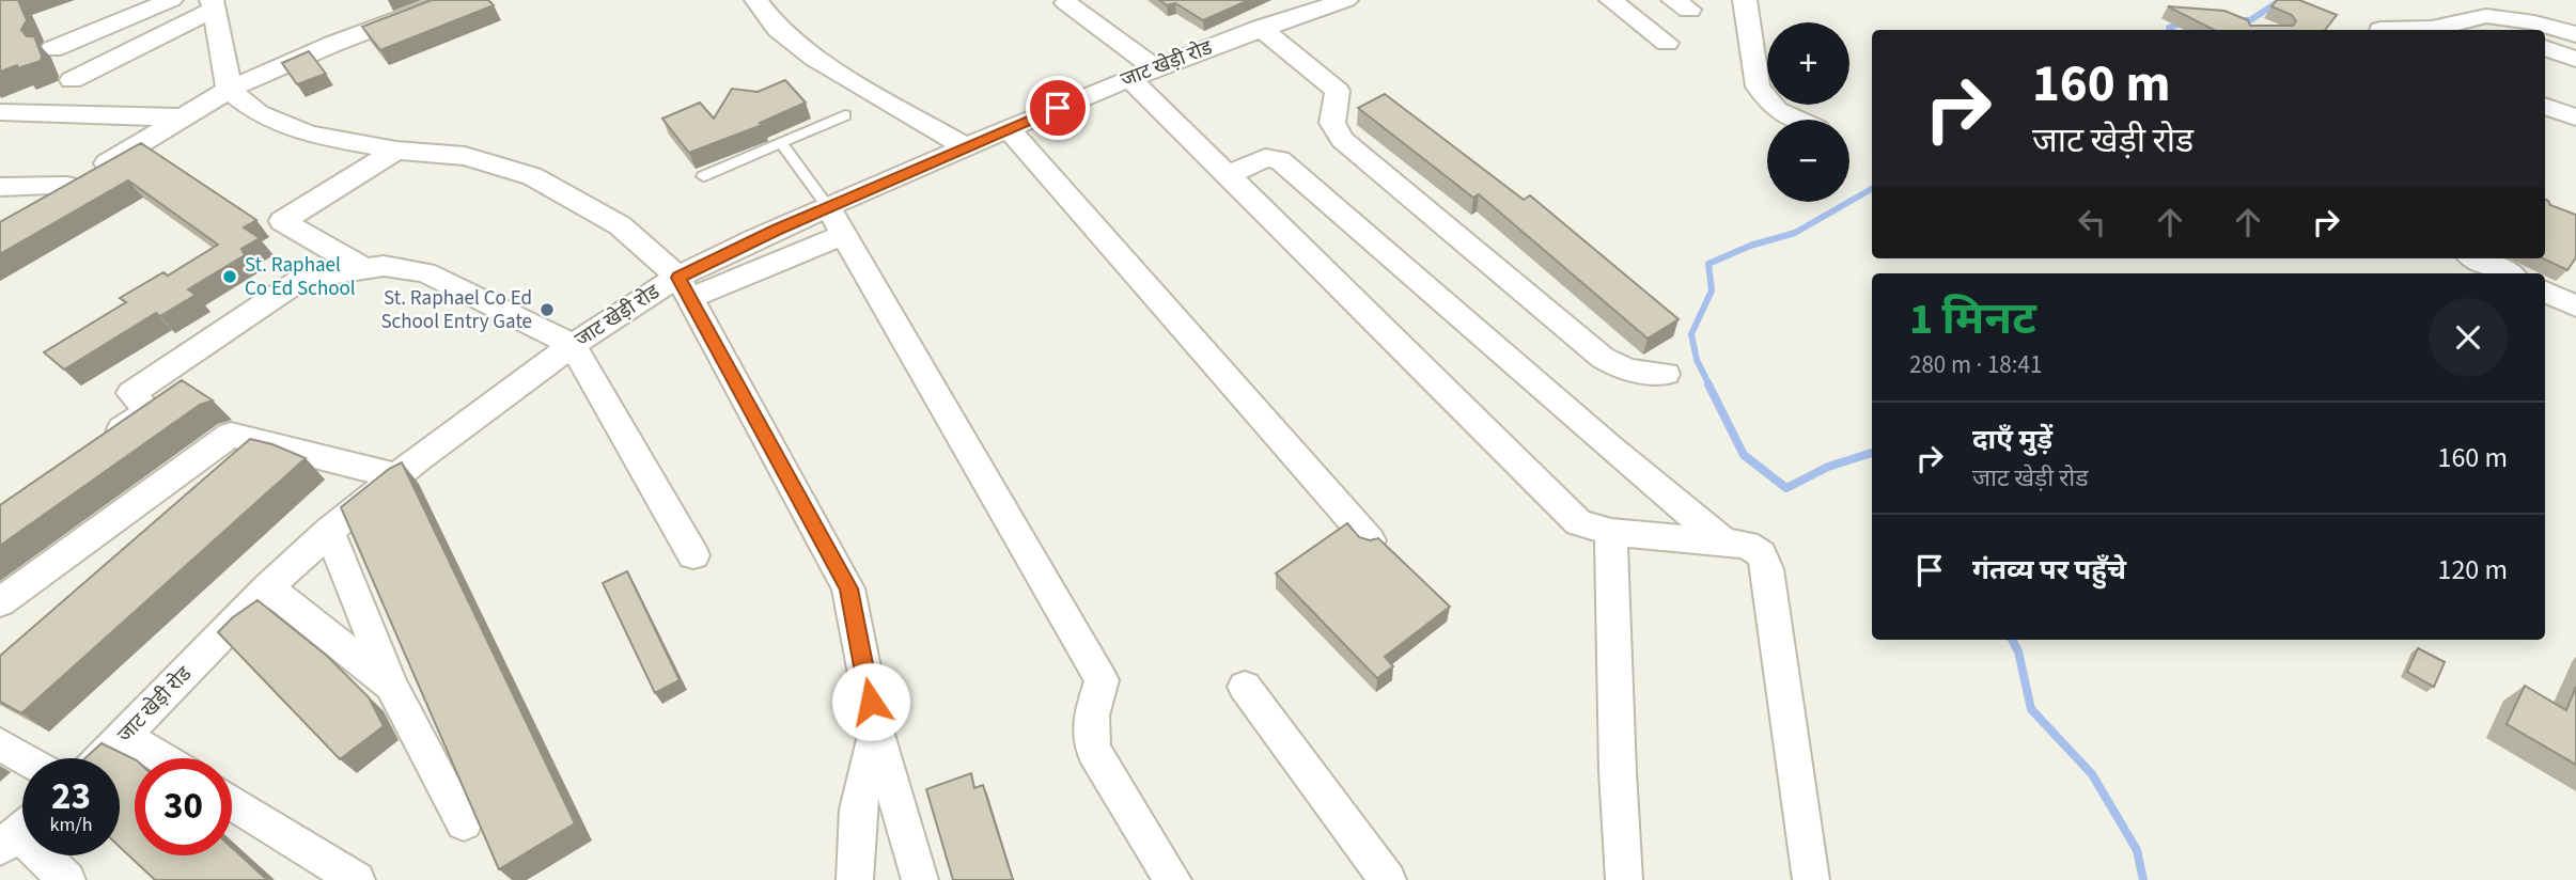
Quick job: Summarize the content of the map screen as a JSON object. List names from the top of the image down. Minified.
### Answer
{"streets":{"street":["जाट खेड़ी रोड"]},"places":["St. Raphael Co Ed School","St. Raphael Co Ed School Entry Gate"],"page":{"map_buttons":["+","−"],"turn":["160 m","जाट खेड़ी रोड"],"heading":["1 मिनट","280 m · 18:41"],"list":[{"name":"दाएँ मुड़ें","note":"जाट खेड़ी रोड","value":"160 m"},{"name":"गंतव्य पर पहुँचे","value":"120 m"}],"speed":"23 km/h","limit":"30"}}
